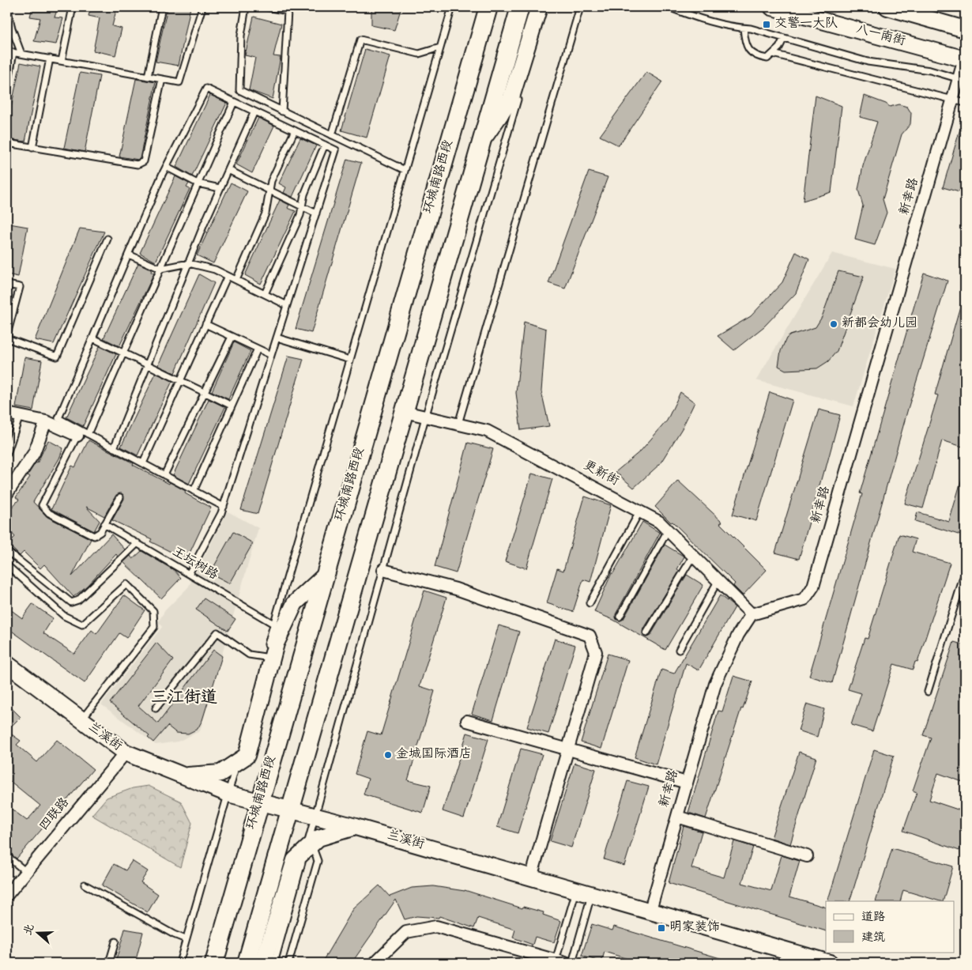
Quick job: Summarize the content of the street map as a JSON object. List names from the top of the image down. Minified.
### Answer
{"streets":{"main road":["环城南路西段"],"street":["八一南街","新幸路","更新街","兰溪街","四联路"],"lane":["王坛树路"]},"crossings":[["八一南街","新幸路"],["环城南路西段","兰溪街"],["新幸路","更新街"],["新幸路","兰溪街"],["兰溪街","四联路"]],"districts":["三江街道"],"places":{"transit":["交警一大队","明家装饰"],"other":["新都会幼儿园","金城国际酒店"]},"legend":["道路","建筑"],"north":"left"}
